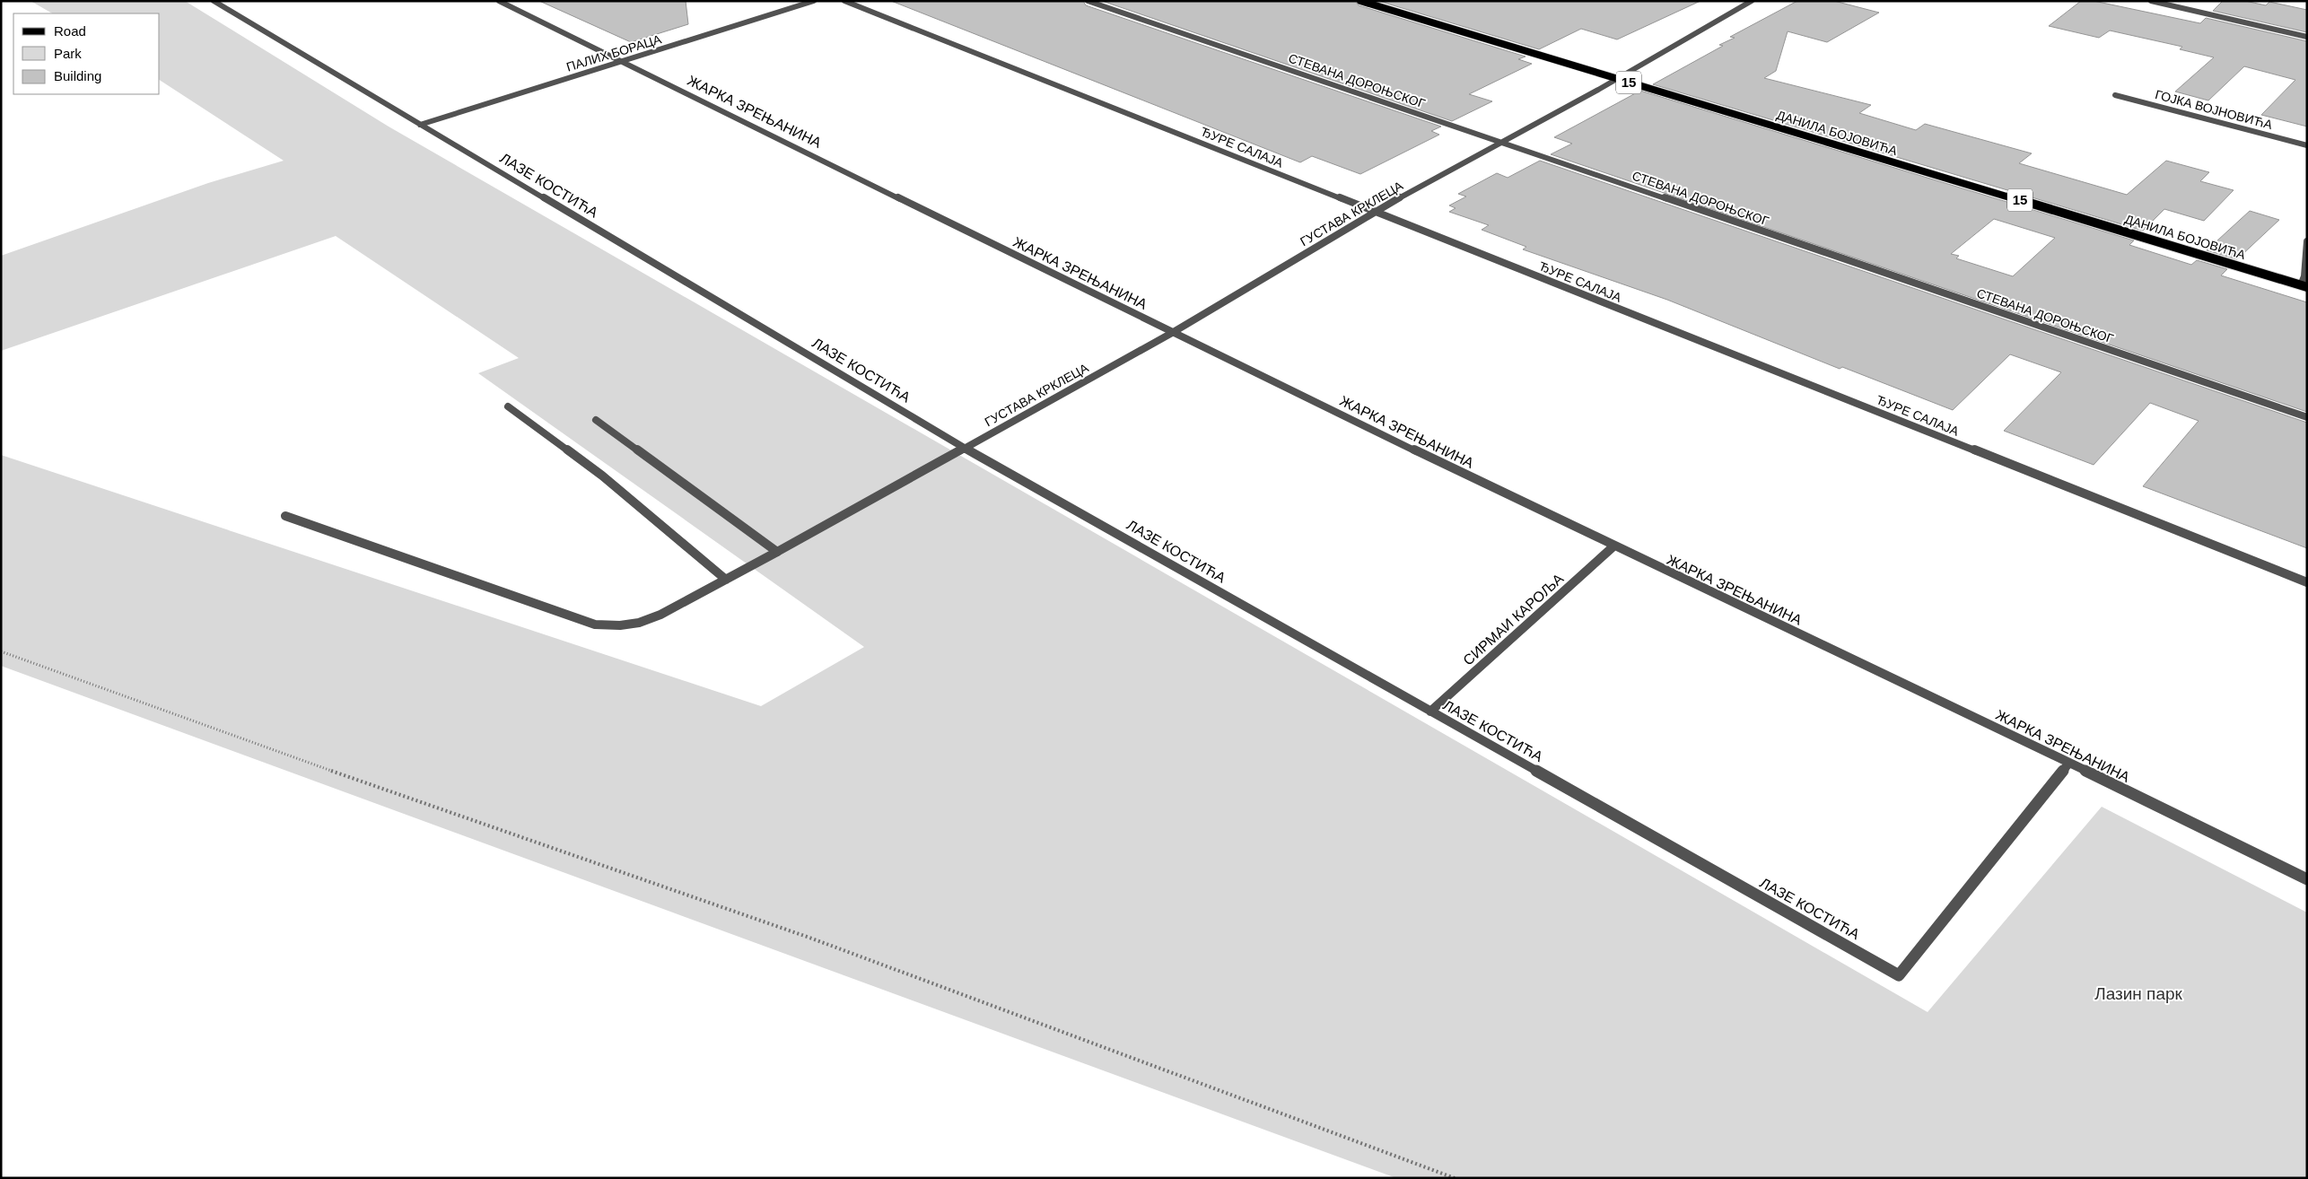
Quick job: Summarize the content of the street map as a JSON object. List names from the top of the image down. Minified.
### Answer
{"streets":{"main road":["15","ДАНИЛА БОЈОВИЋА"],"street":["ПАЛИХ БОРАЦА","СТЕВАНА ДОРОЊСКОГ","ГОЈКА ВОЈНОВИЋА","ЖАРКА ЗРЕЊАНИНА","ЂУРЕ САЛАЈА","ЛАЗЕ КОСТИЋА","ГУСТАВА КРКЛЕЦА","СИРМАИ КАРОЉА"]},"crossings":[["ПАЛИХ БОРАЦА","ЖАРКА ЗРЕЊАНИНА"],["ПАЛИХ БОРАЦА","ЛАЗЕ КОСТИЋА"],["СТЕВАНА ДОРОЊСКОГ","ГУСТАВА КРКЛЕЦА"],["ЖАРКА ЗРЕЊАНИНА","ЛАЗЕ КОСТИЋА"],["ЖАРКА ЗРЕЊАНИНА","ГУСТАВА КРКЛЕЦА"],["ЖАРКА ЗРЕЊАНИНА","СИРМАИ КАРОЉА"],["ДАНИЛА БОЈОВИЋА","ГУСТАВА КРКЛЕЦА"],["ЂУРЕ САЛАЈА","ГУСТАВА КРКЛЕЦА"],["ЛАЗЕ КОСТИЋА","ГУСТАВА КРКЛЕЦА"],["ЛАЗЕ КОСТИЋА","СИРМАИ КАРОЉА"]],"parks":["Лазин парк"],"legend":["Road","Park","Building"]}
